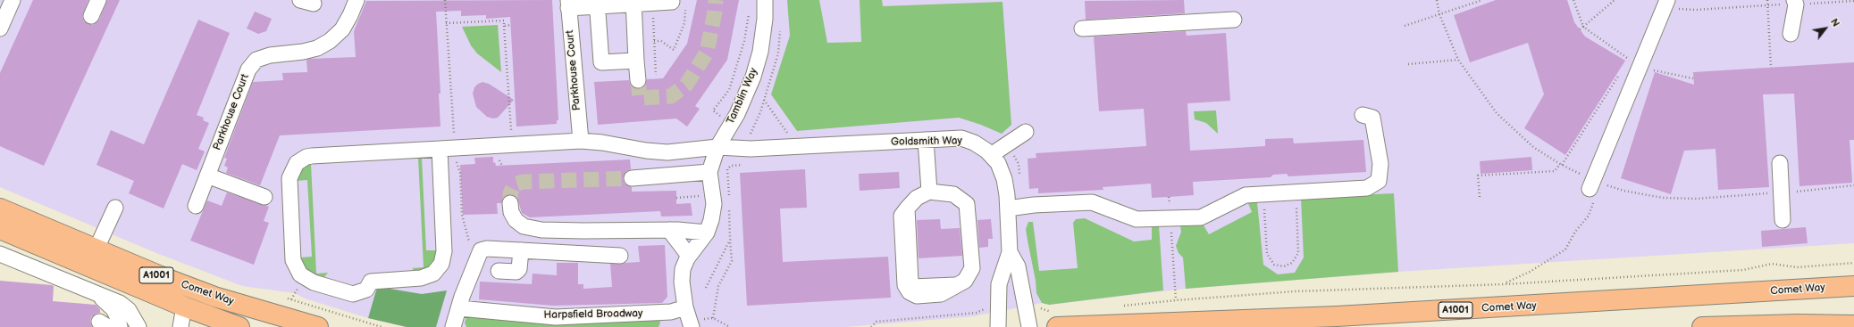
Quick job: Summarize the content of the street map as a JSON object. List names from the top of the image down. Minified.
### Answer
{"streets":{"main road":["A1001","Comet Way"],"street":["Parkhouse Court","Tamblin Way","Goldsmith Way","Harpsfield Broadway"]},"crossings":[["Parkhouse Court","Goldsmith Way"],["Tamblin Way","Goldsmith Way"]],"north":"top right"}
